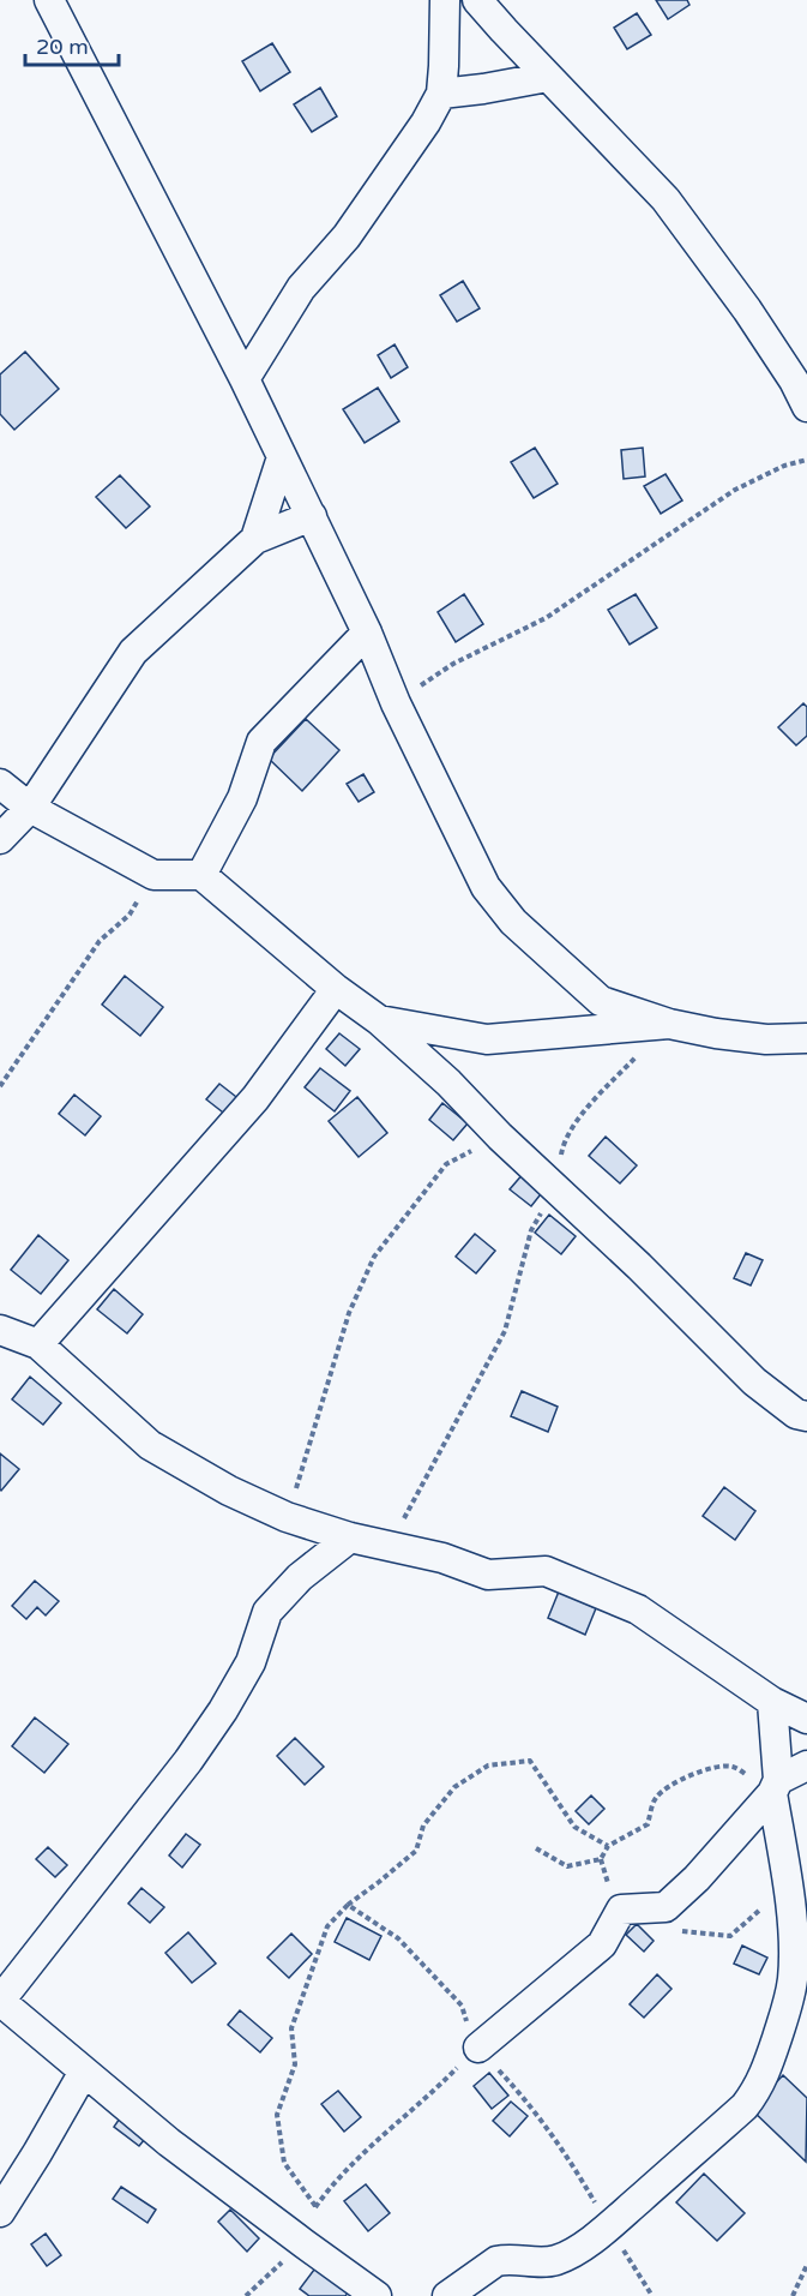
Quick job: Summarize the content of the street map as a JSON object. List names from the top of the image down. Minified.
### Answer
{"scale_bar":"20 m"}
